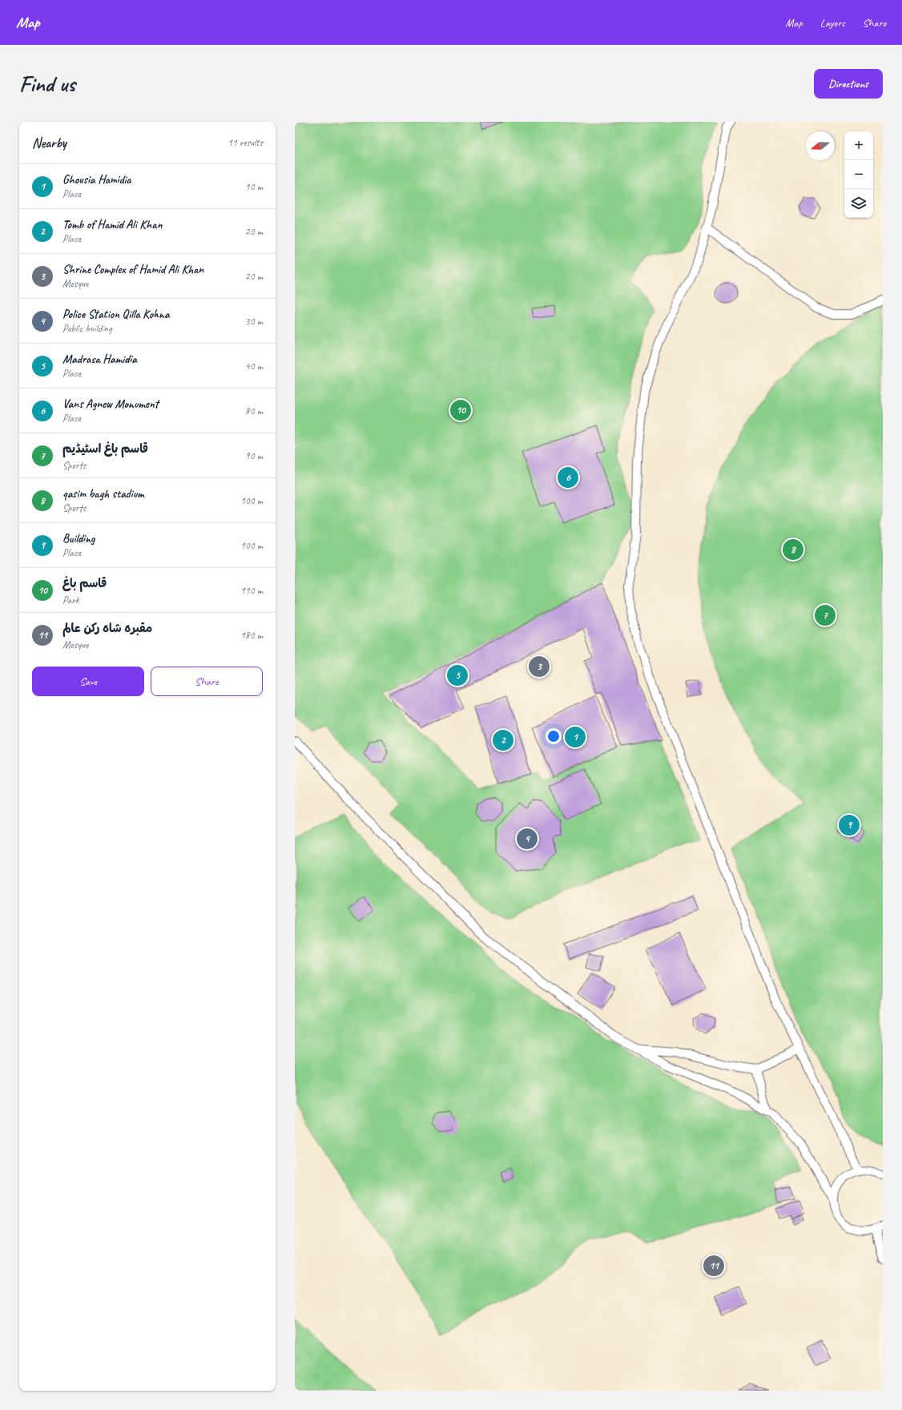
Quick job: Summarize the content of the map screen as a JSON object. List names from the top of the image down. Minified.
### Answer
{"north":"left","page":{"header":"Map","nav":["Map","Layers","Share"],"buttons":["Directions",["Save","Share"]],"title":"Find us","heading":["Nearby","11 results"],"map_buttons":["+","−"],"list":[{"mark":"1","name":"Ghousia Hamidia","note":"Place","value":"10 m"},{"mark":"2","name":"Tomb of Hamid Ali Khan","note":"Place","value":"20 m"},{"mark":"3","name":"Shrine Complex of Hamid Ali Khan","note":"Mosque","value":"20 m"},{"mark":"4","name":"Police Station Qilla Kohna","note":"Public building","value":"30 m"},{"mark":"5","name":"Madrasa Hamidia","note":"Place","value":"40 m"},{"mark":"6","name":"Vans Agnew Monument","note":"Place","value":"80 m"},{"mark":"7","name":"قاسم باغ اسٹیڈیم","note":"Sports","value":"90 m"},{"mark":"8","name":"qasim bagh stadium","note":"Sports","value":"100 m"},{"mark":"9","name":"Building","note":"Place","value":"100 m"},{"mark":"10","name":"قاسم باغ","note":"Park","value":"110 m"},{"mark":"11","name":"مقبرہ شاہ رکن عالم","note":"Mosque","value":"180 m"}],"pins":["10","6","8","7","3","5","1","2","9","4","11"]}}
